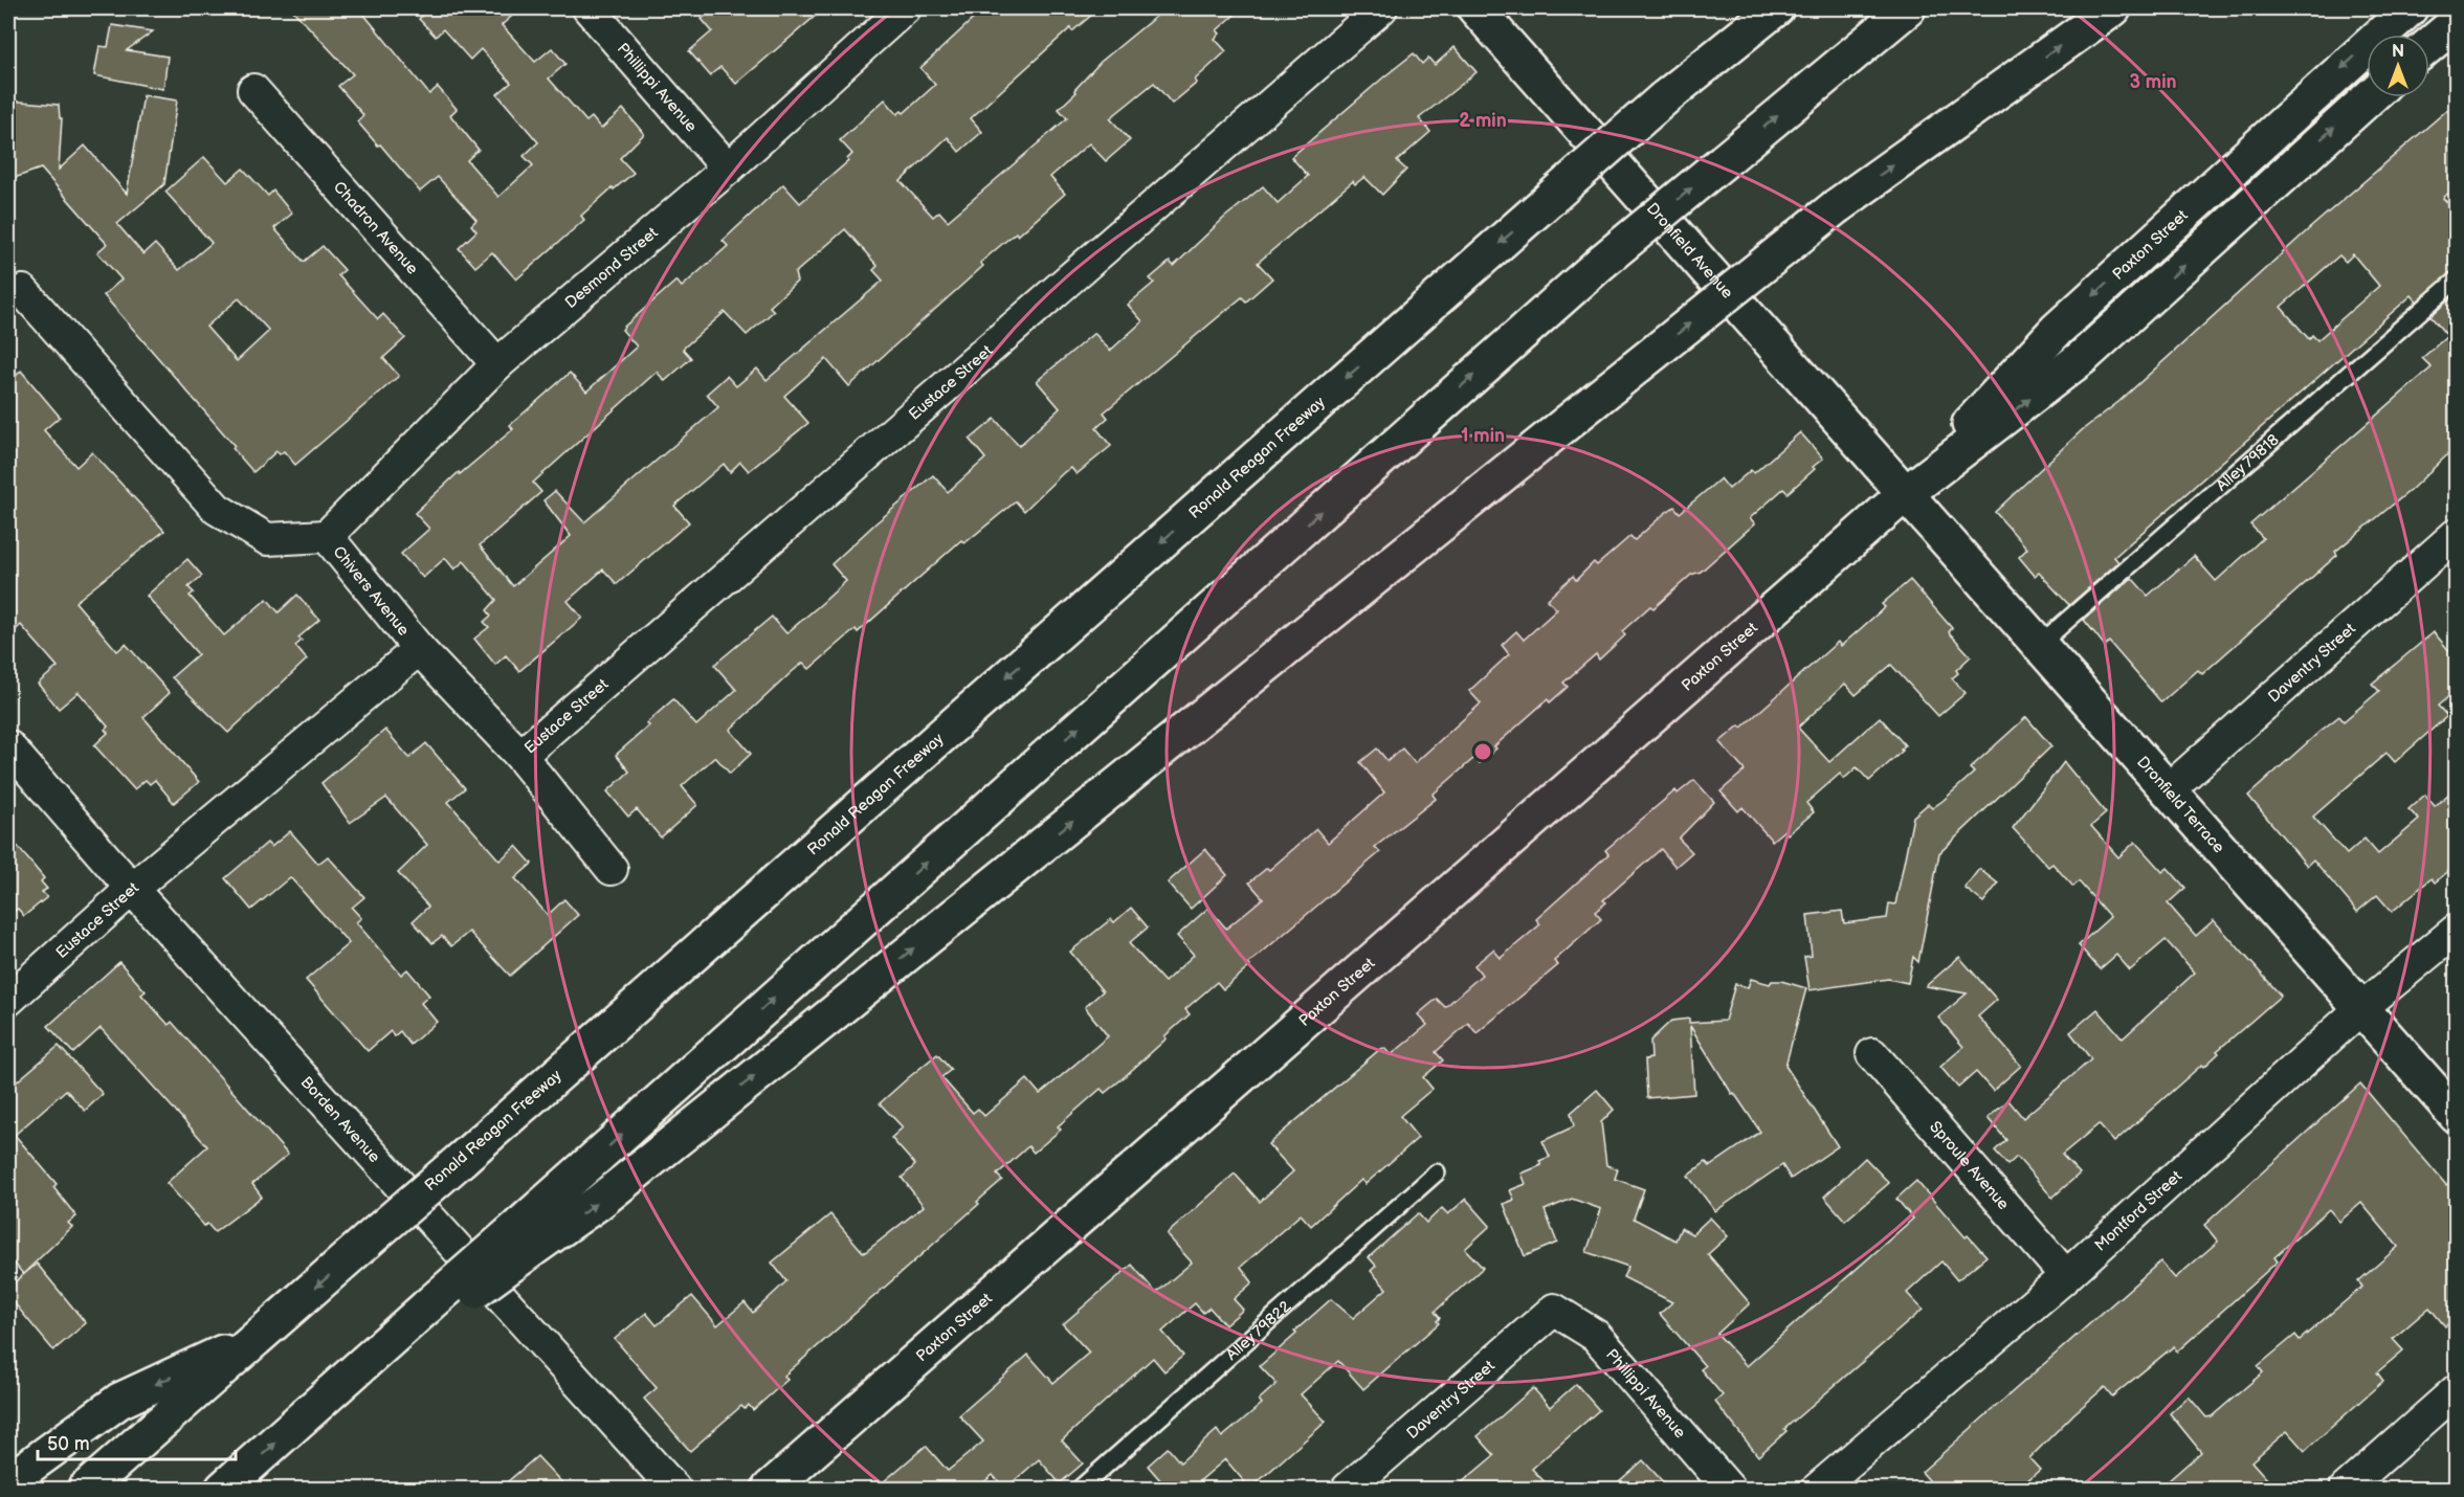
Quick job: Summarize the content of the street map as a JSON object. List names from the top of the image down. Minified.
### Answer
{"streets":{"main road":["Paxton Street","Dronfield Avenue","Ronald Reagan Freeway","Dronfield Terrace"],"street":["Phillippi Avenue","Chadron Avenue","Desmond Street","Eustace Street","Chivers Avenue","Daventry Street","Borden Avenue","Sproule Avenue","Montford Street"],"lane":["Alley 79818","Alley 79822"]},"crossings":[["Phillippi Avenue","Desmond Street"],["Phillippi Avenue","Daventry Street"],["Chadron Avenue","Desmond Street"],["Paxton Street","Dronfield Avenue"],["Paxton Street","Dronfield Terrace"],["Dronfield Avenue","Dronfield Terrace"],["Desmond Street","Chivers Avenue"],["Eustace Street","Chivers Avenue"],["Eustace Street","Borden Avenue"],["Alley 79818","Dronfield Terrace"],["Daventry Street","Dronfield Terrace"],["Dronfield Terrace","Montford Street"],["Sproule Avenue","Montford Street"]],"scale_bar":"50 m","north":"top","rings":["3 min","2 min","1 min"]}
